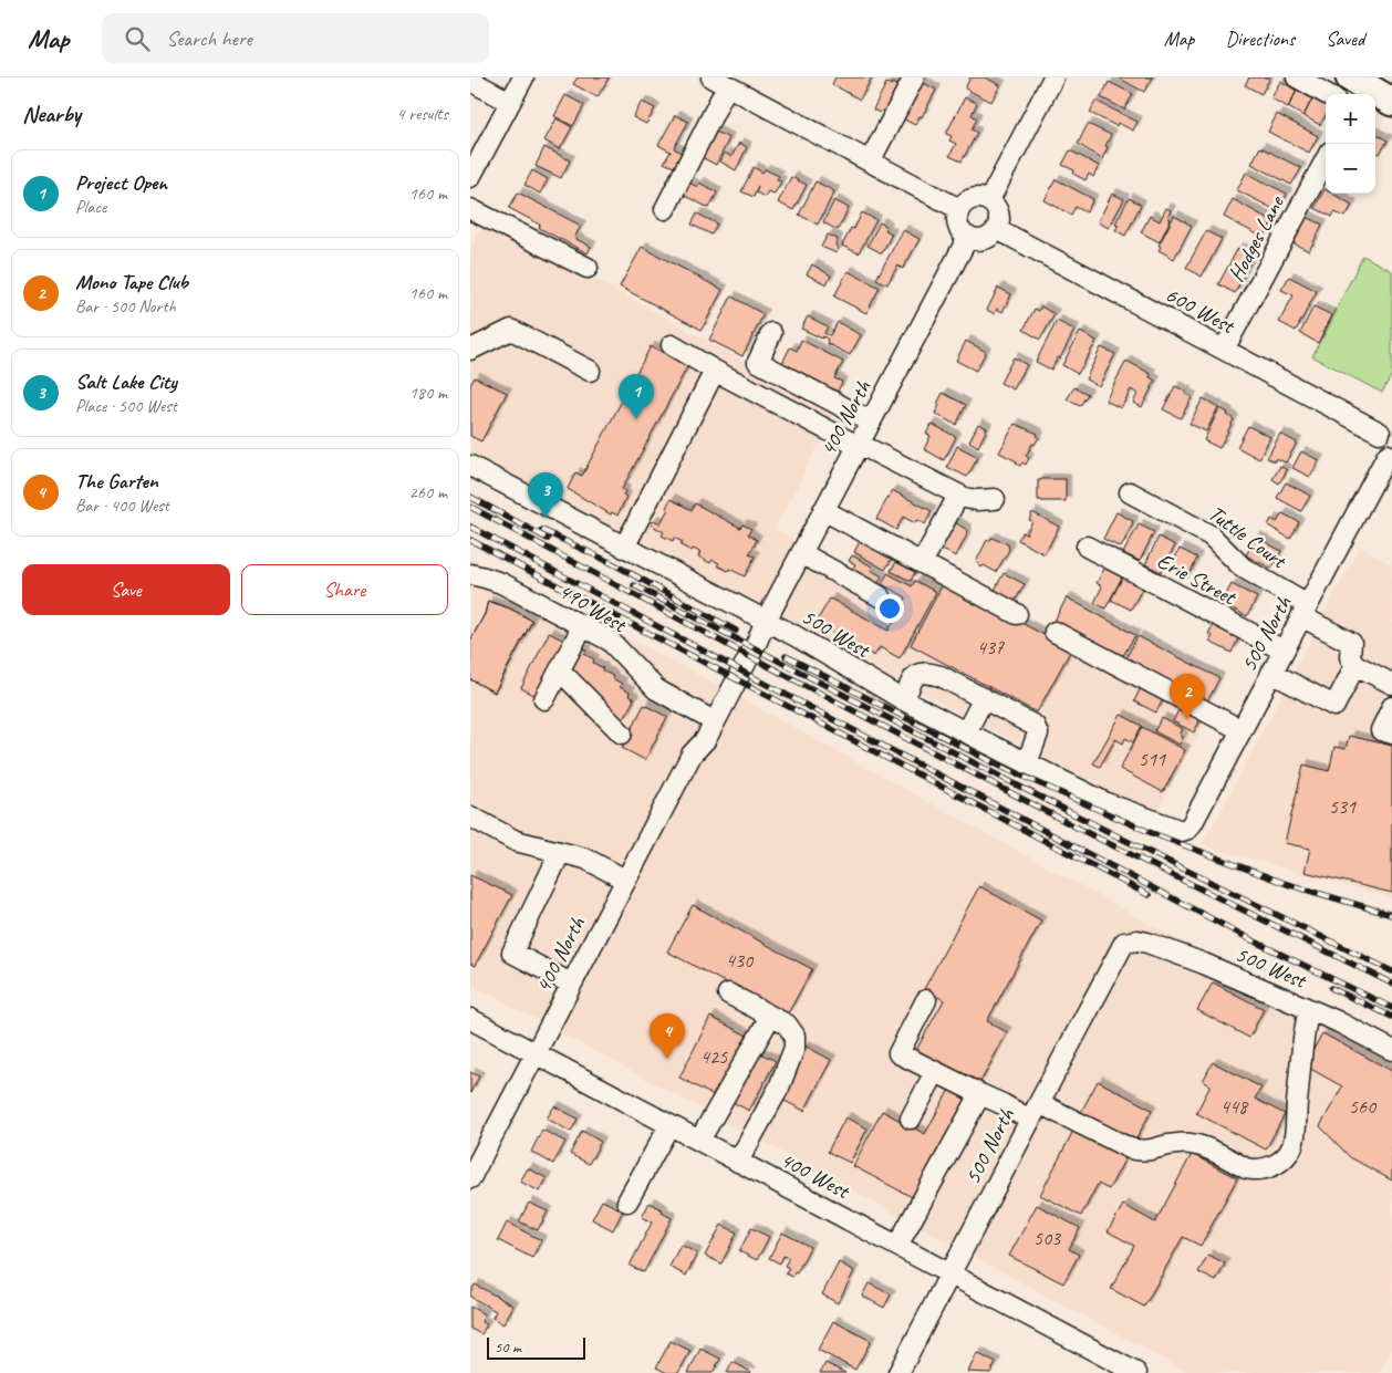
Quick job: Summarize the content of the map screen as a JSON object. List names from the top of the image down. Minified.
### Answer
{"streets":{"street":["Hodges Lane","600 West","400 North","Tuttle Court","Erie Street","490 West","500 West","500 North","400 West"]},"crossings":[["Hodges Lane","600 West"],["600 West","400 North"],["400 North","490 West"],["400 North","500 West"],["400 North","400 West"],["Tuttle Court","500 North"],["Erie Street","500 North"],["500 West","500 North"],["500 North","400 West"]],"house_numbers":["437","511","531","430","425","448","560","503"],"scale_bar":"50 m","page":{"header":"Map","search":"Search here","nav":["Map","Directions","Saved"],"heading":["Nearby","4 results"],"map_buttons":["+","−"],"list":[{"mark":"1","name":"Project Open","note":"Place","value":"160 m"},{"mark":"2","name":"Mono Tape Club","note":"Bar · 500 North","value":"160 m"},{"mark":"3","name":"Salt Lake City","note":"Place · 500 West","value":"180 m"},{"mark":"4","name":"The Garten","note":"Bar · 400 West","value":"260 m"}],"pins":["1","3","2","4"],"buttons":["Save","Share"],"scale":"50 m"}}
